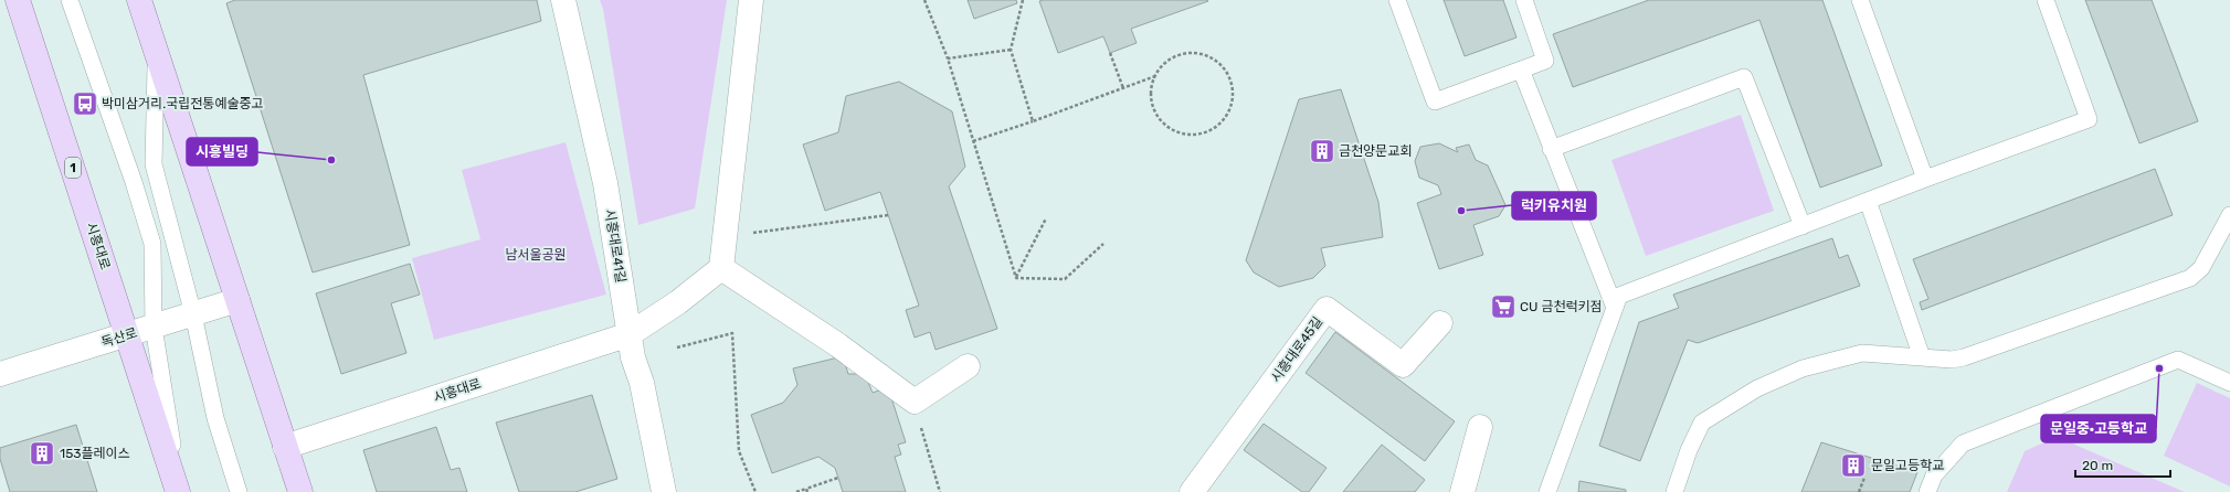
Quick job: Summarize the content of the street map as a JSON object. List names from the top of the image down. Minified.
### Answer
{"streets":{"main road":["1","시흥대로"],"street":["시흥대로41길","독산로","시흥대로45길"]},"crossings":[["시흥대로","시흥대로41길"],["시흥대로","독산로"]],"parks":["남서울공원"],"places":{"bus stop":["박미삼거리.국립전통예술중고"],"building":["금천양문교회","153플레이스","문일고등학교"],"other":["시흥빌딩","럭키유치원","문일중·고등학교"],"supermarket":["CU 금천럭키점"]},"scale_bar":"20 m"}
